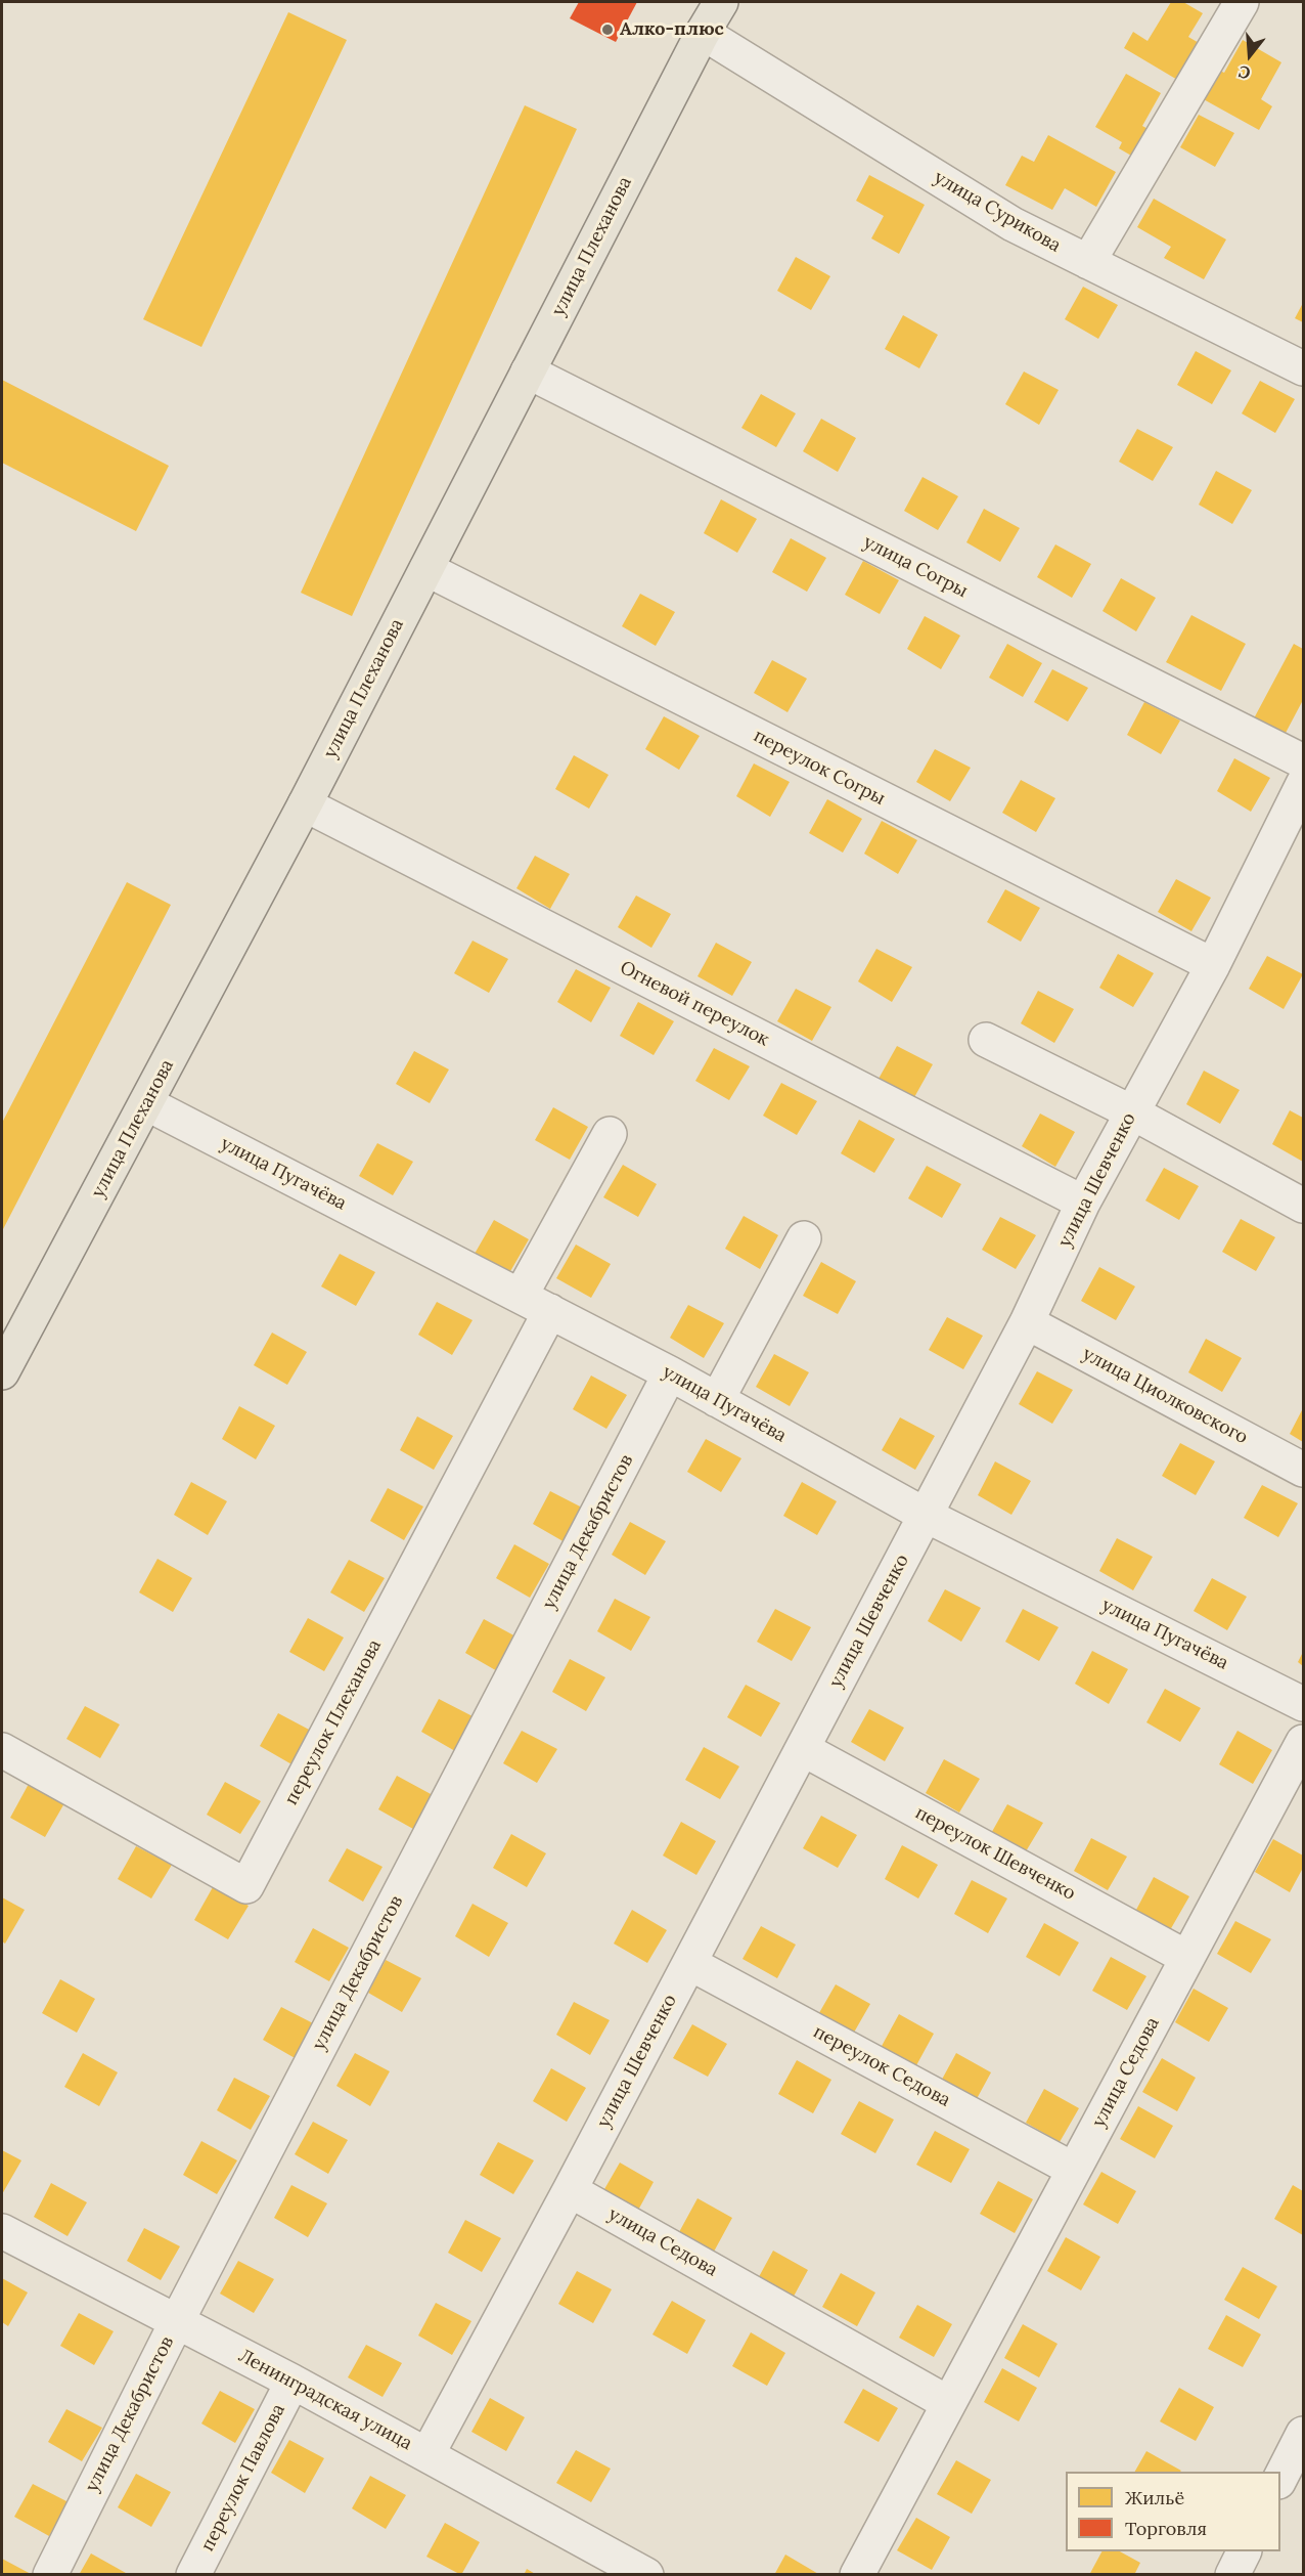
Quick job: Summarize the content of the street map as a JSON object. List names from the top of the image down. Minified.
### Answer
{"streets":{"main road":["улица Плеханова"],"street":["улица Сурикова","улица Согры","переулок Согры","Огневой переулок","улица Пугачёва","улица Шевченко","улица Циолковского","улица Декабристов","переулок Плеханова","переулок Шевченко","переулок Седова","улица Седова","Ленинградская улица","переулок Павлова"]},"crossings":[["улица Сурикова","улица Плеханова"],["улица Плеханова","улица Согры"],["улица Плеханова","переулок Согры"],["улица Плеханова","Огневой переулок"],["улица Плеханова","улица Пугачёва"],["переулок Согры","улица Шевченко"],["Огневой переулок","улица Шевченко"],["улица Пугачёва","улица Шевченко"],["улица Пугачёва","улица Декабристов"],["улица Пугачёва","переулок Плеханова"],["улица Шевченко","улица Циолковского"],["улица Шевченко","переулок Шевченко"],["улица Шевченко","переулок Седова"],["улица Шевченко","улица Седова"],["улица Шевченко","Ленинградская улица"],["улица Декабристов","Ленинградская улица"],["переулок Шевченко","улица Седова"],["переулок Седова","улица Седова"],["Ленинградская улица","переулок Павлова"]],"places":["Алко-плюс"],"legend":["Жильё","Торговля"],"north":"bottom"}
